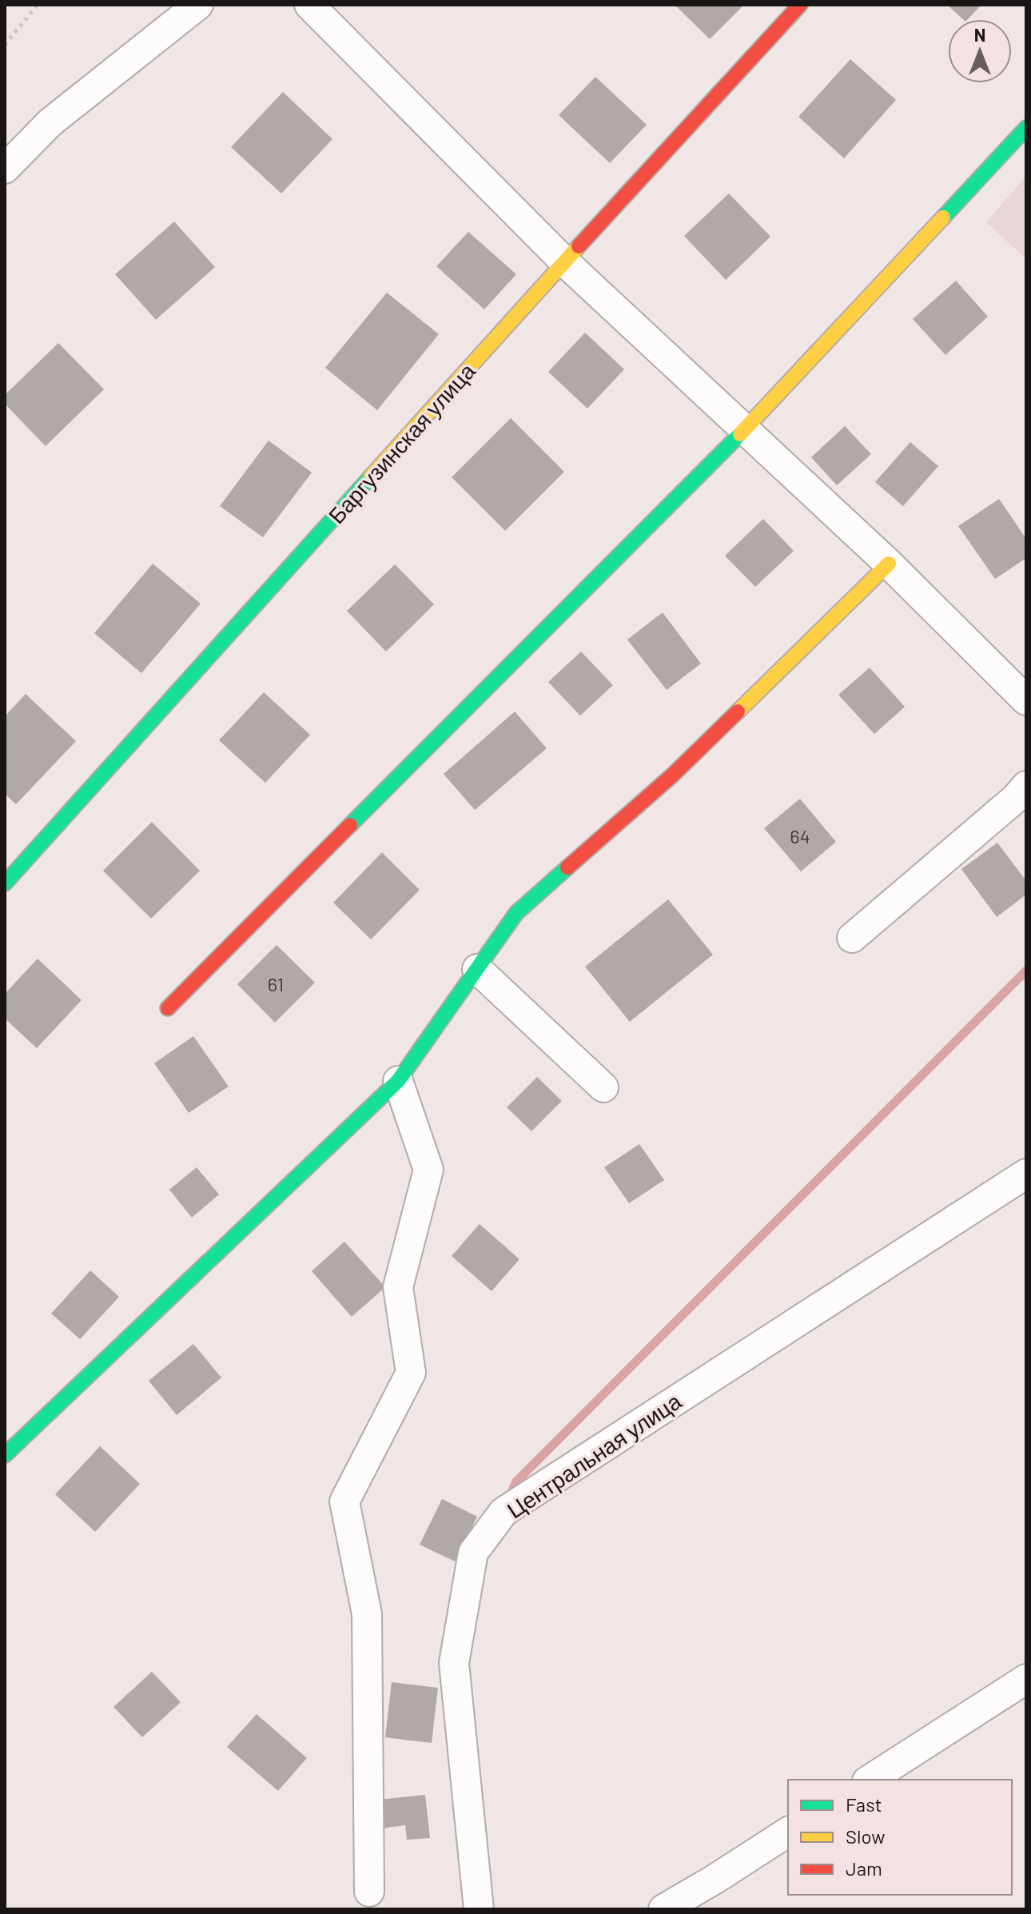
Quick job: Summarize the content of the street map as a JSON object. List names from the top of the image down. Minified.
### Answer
{"streets":{"street":["Баргузинская улица","Центральная улица"]},"house_numbers":["64","61"],"legend":["Fast","Slow","Jam"],"north":"top"}
